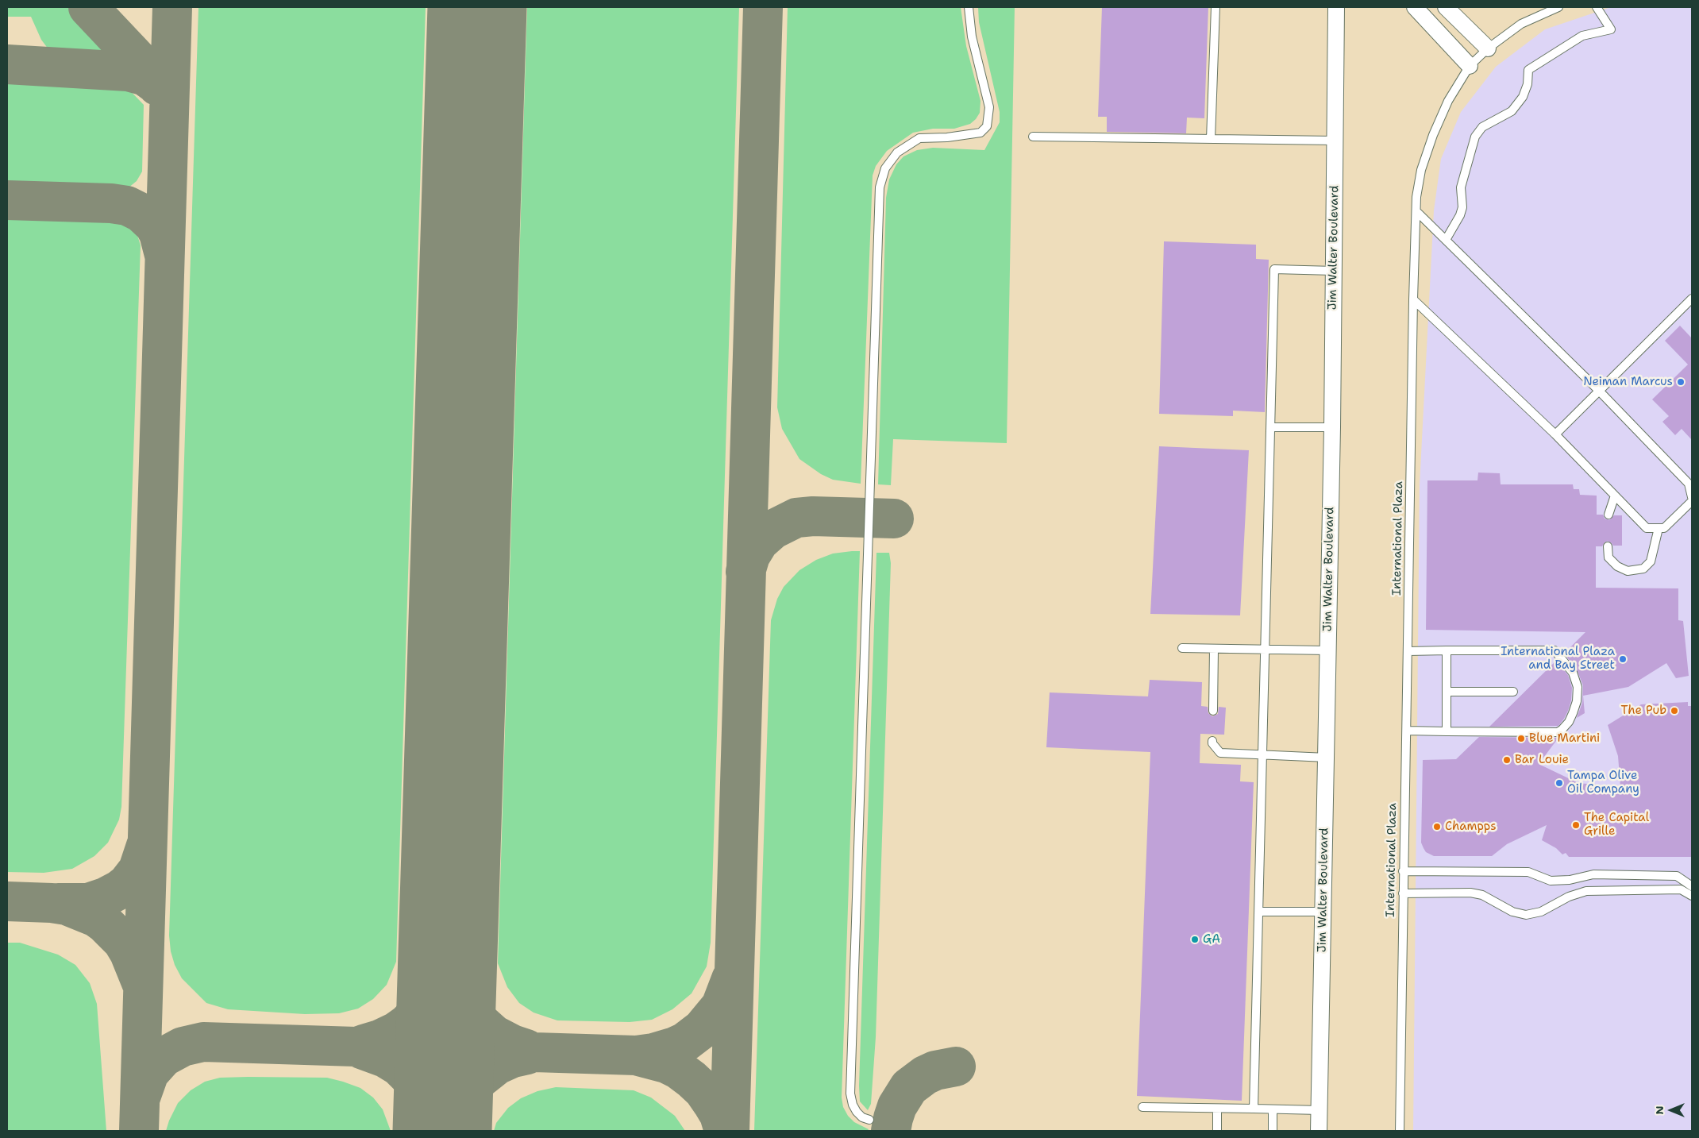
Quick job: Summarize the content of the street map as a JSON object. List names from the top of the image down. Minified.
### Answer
{"streets":{"street":["Jim Walter Boulevard"],"lane":["International Plaza"]},"places":["Neiman Marcus","International Plaza and Bay Street","The Pub","Blue Martini","Bar Louie","Tampa Olive Oil Company","The Capital Grille","Champps","GA"],"north":"left"}
